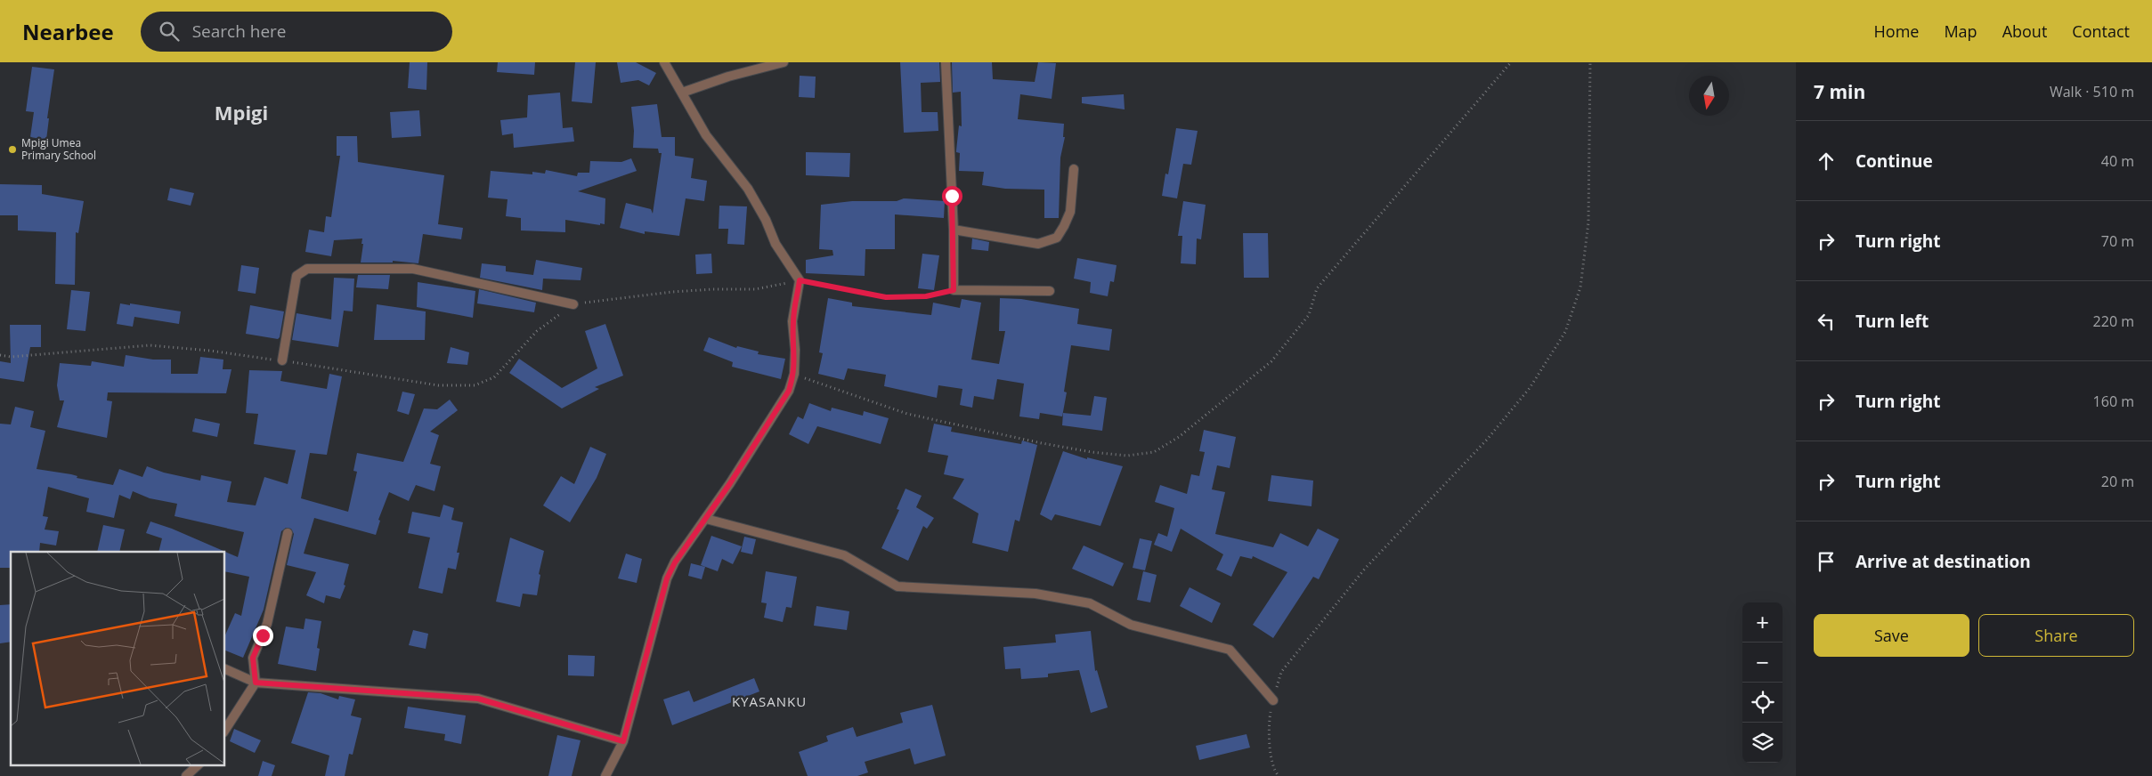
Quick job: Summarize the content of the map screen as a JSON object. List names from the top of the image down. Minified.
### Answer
{"districts":["Mpigi","KYASANKU"],"places":["Mpigi Umea Primary School"],"north":"bottom","page":{"header":"Nearbee","search":"Search here","nav":["Home","Map","About","Contact"],"heading":["7 min","Walk · 510 m"],"list":[["Continue","40 m"],["Turn right","70 m"],["Turn left","220 m"],["Turn right","160 m"],["Turn right","20 m"],"Arrive at destination"],"buttons":["Save","Share"],"map_buttons":["+","−"]}}
